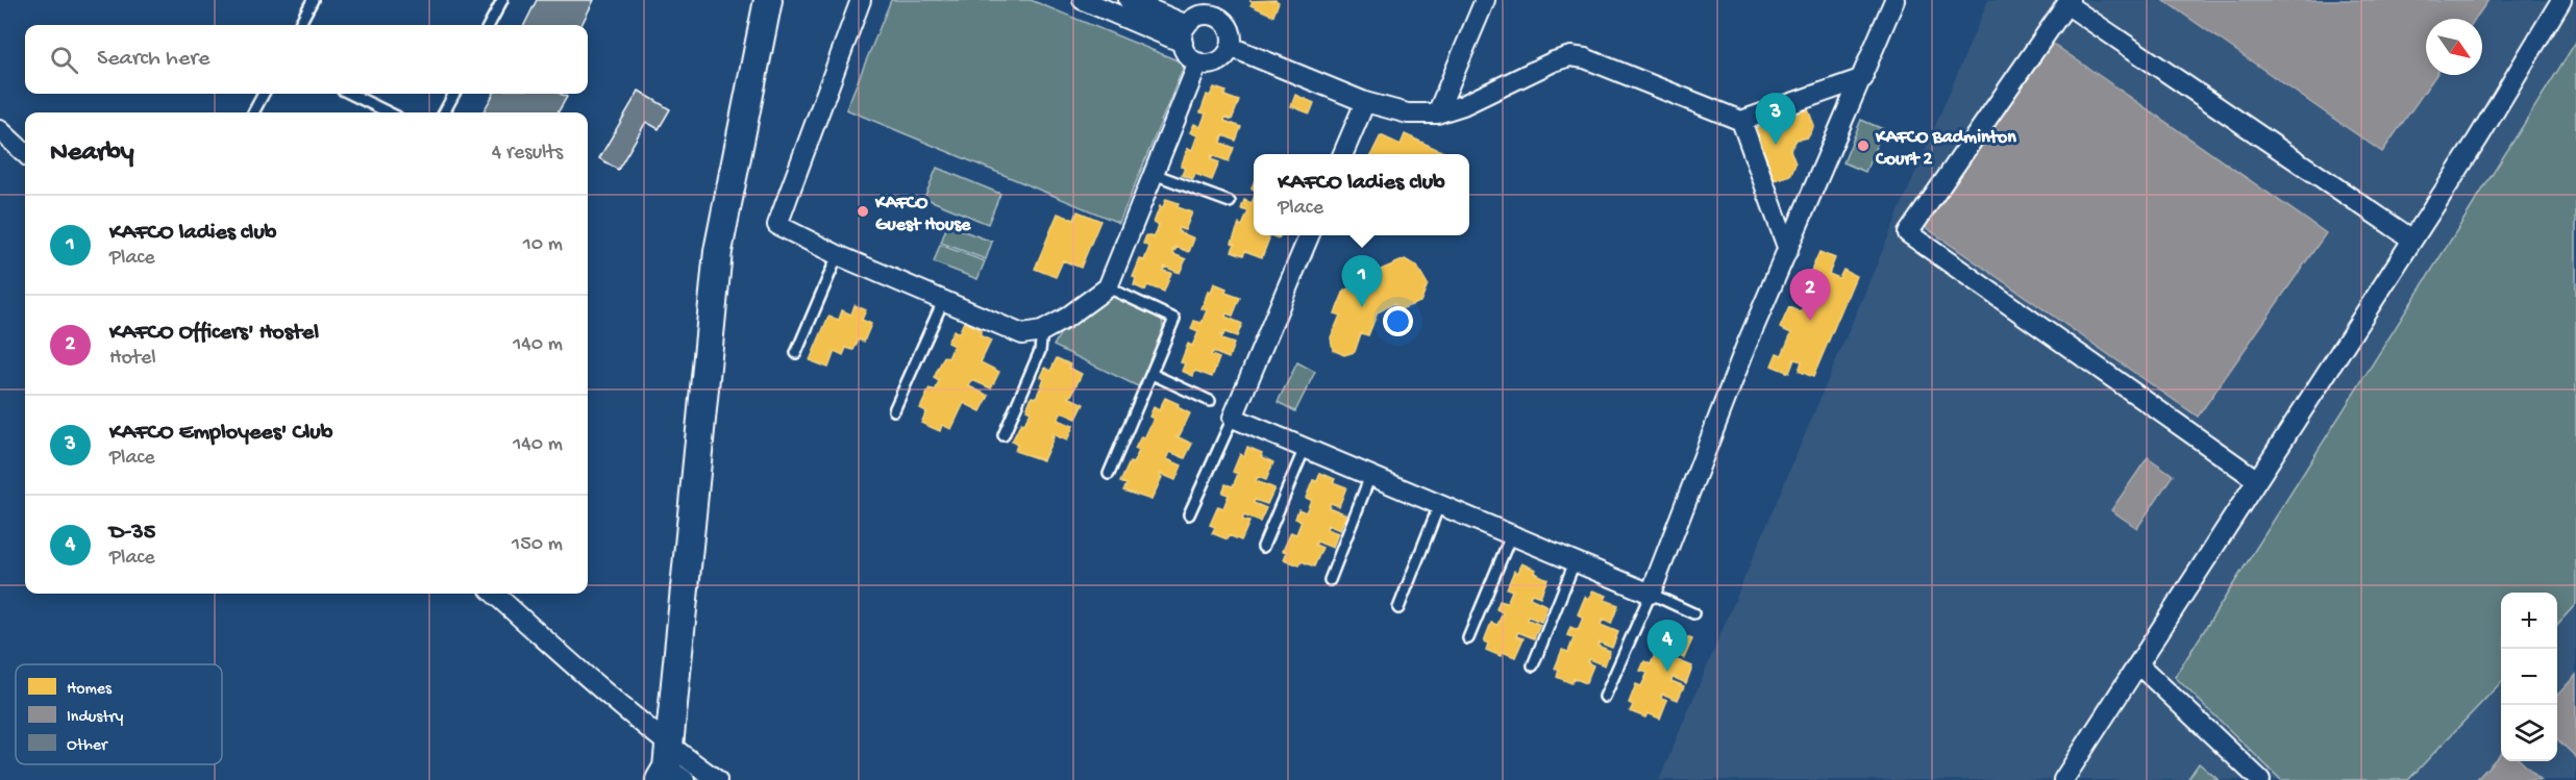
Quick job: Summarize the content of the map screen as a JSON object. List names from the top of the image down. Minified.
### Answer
{"places":["KAFCO Badminton Court 2","KAFCO Guest House"],"legend":["Homes","Industry","Other"],"north":"bottom right","page":{"search":"Search here","pins":["3","1","2","4"],"heading":["Nearby","4 results"],"popup":["KAFCO ladies club","Place"],"list":[{"mark":"1","name":"KAFCO ladies club","note":"Place","value":"10 m"},{"mark":"2","name":"KAFCO Officers' Hostel","note":"Hotel","value":"140 m"},{"mark":"3","name":"KAFCO Employees' Club","note":"Place","value":"140 m"},{"mark":"4","name":"D-35","note":"Place","value":"150 m"}],"map_buttons":["+","−"]}}
